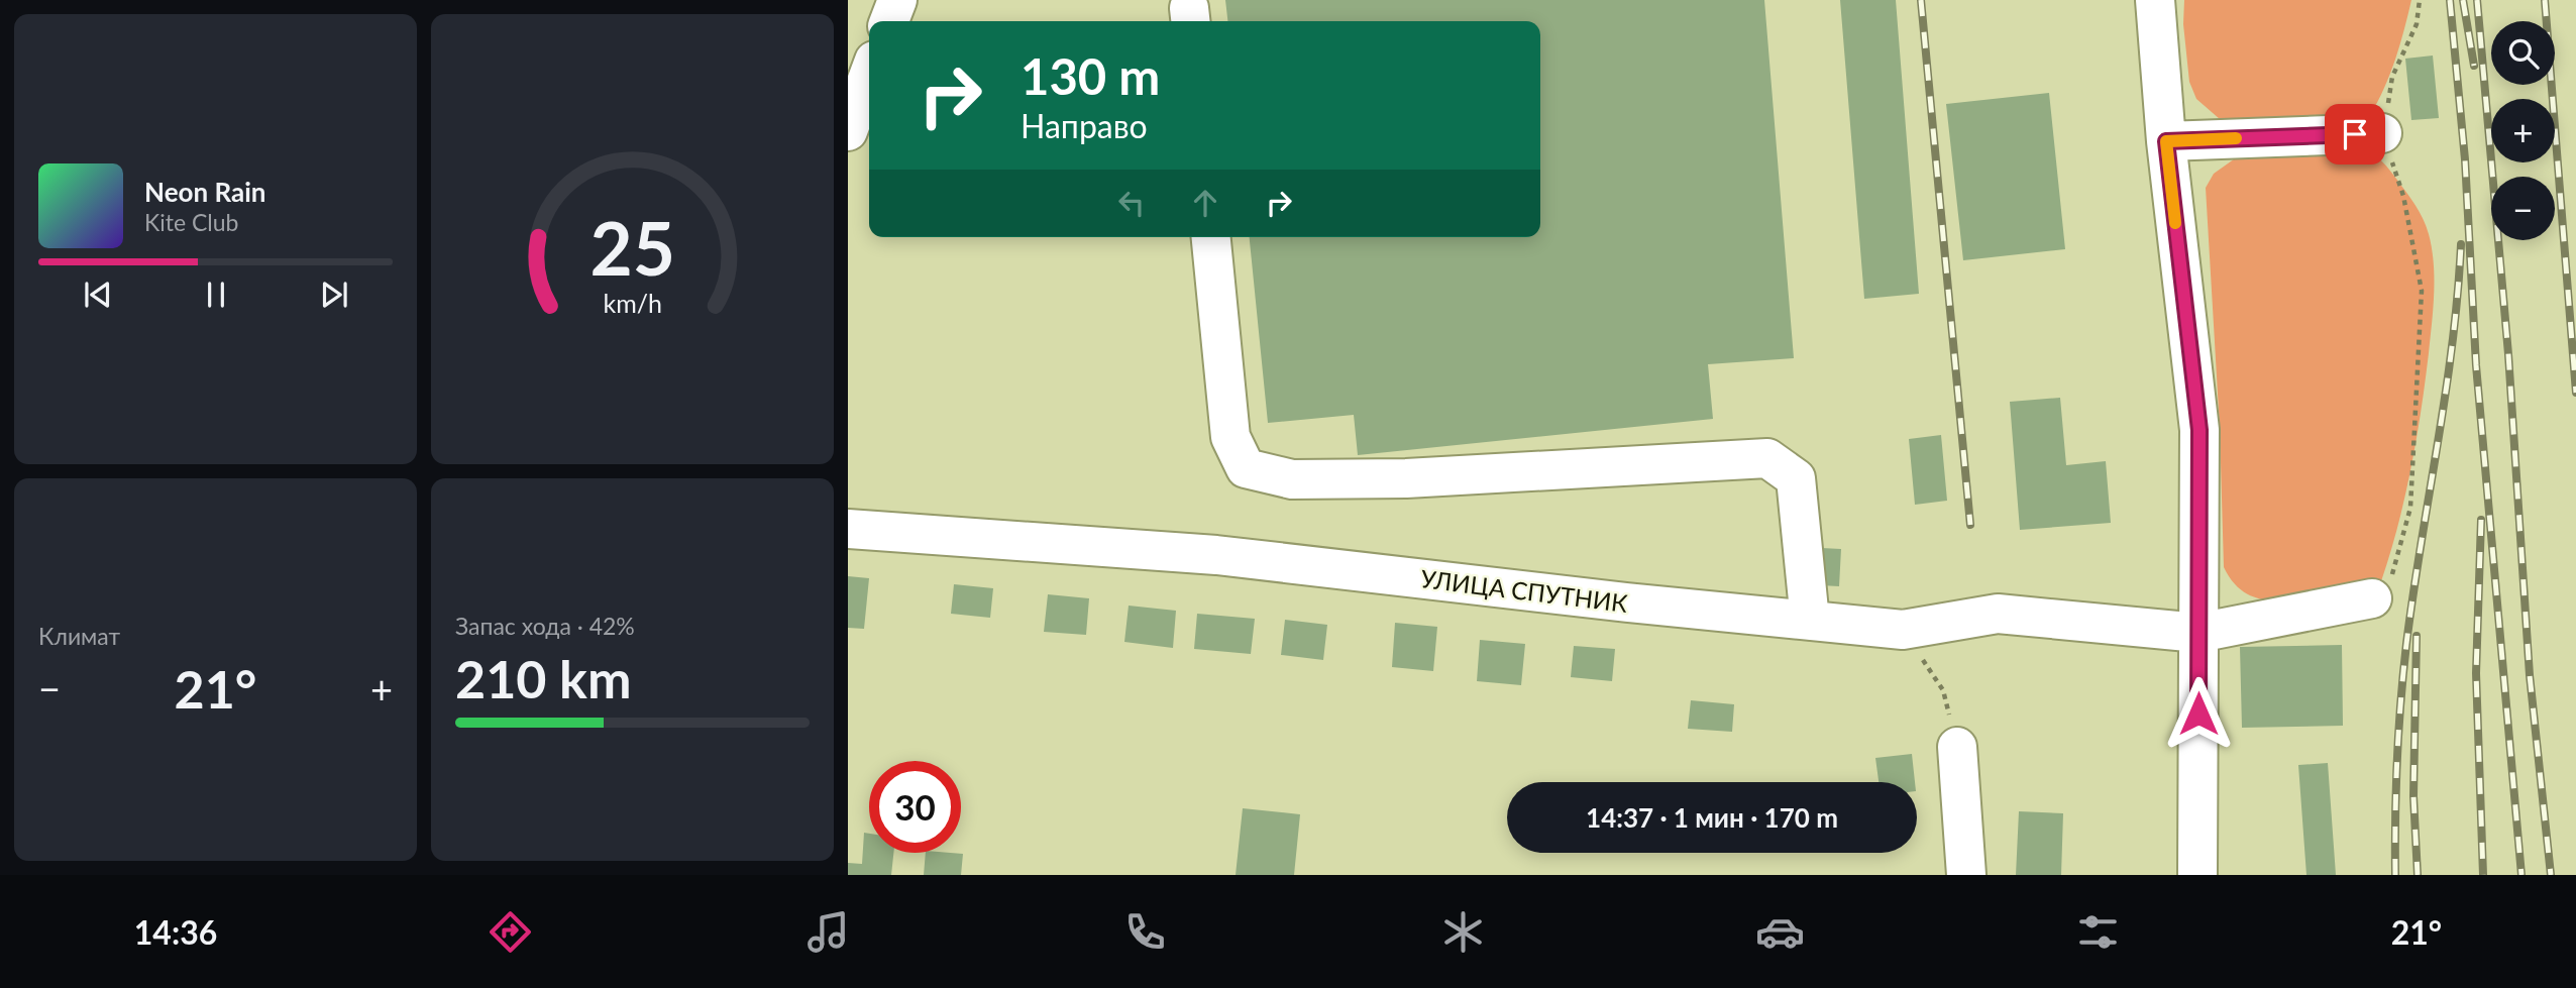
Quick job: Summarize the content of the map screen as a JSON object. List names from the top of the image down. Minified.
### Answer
{"streets":{"street":["УЛИЦА СПУТНИК"]},"page":{"map_buttons":["+","−"],"turn":["130 m","Направо"],"song":["Neon Rain","Kite Club"],"tile":["Климат",["Запас хода · 42%","210 km"]],"heat":["−","21°","+"],"limit":"30","trip":"14:37 · 1 мин · 170 m","tabs":["14:36","21°"],"gauge":["25","km/h"]}}
